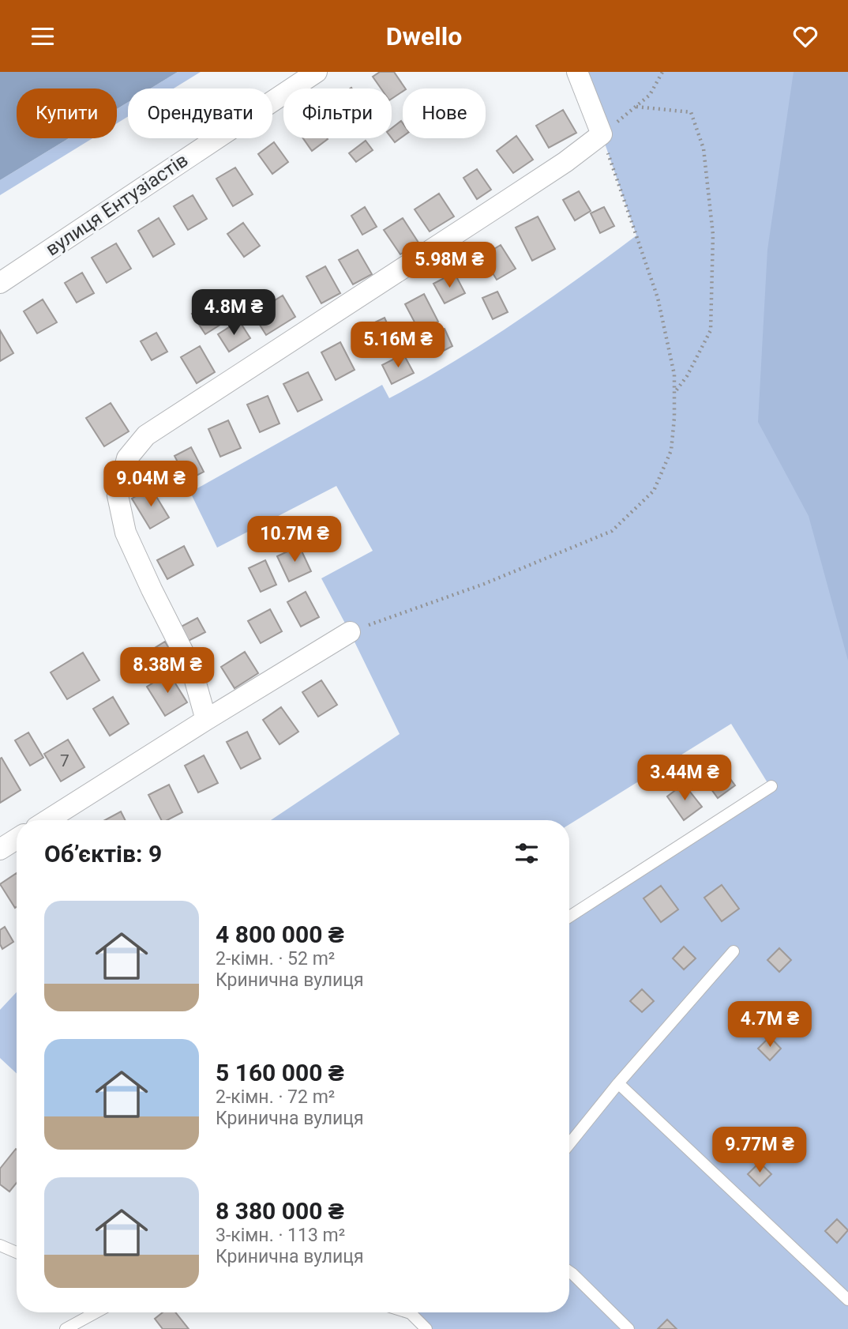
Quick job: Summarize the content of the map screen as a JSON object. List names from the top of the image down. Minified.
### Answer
{"streets":{"street":["вулиця Ентузіастів"]},"house_numbers":["7"],"page":{"header":"Dwello","chip":["Купити","Орендувати","Фільтри","Нове"],"price":["5.98M ₴","4.8M ₴","5.16M ₴","9.04M ₴","10.7M ₴","8.38M ₴","3.44M ₴","4.7M ₴","9.77M ₴"],"heading":"Об’єктів: 9","list":[{"name":"4 800 000 ₴","note":"2-кімн. · 52 m² · Кринична вулиця"},{"name":"5 160 000 ₴","note":"2-кімн. · 72 m² · Кринична вулиця"},{"name":"8 380 000 ₴","note":"3-кімн. · 113 m² · Кринична вулиця"}]}}
